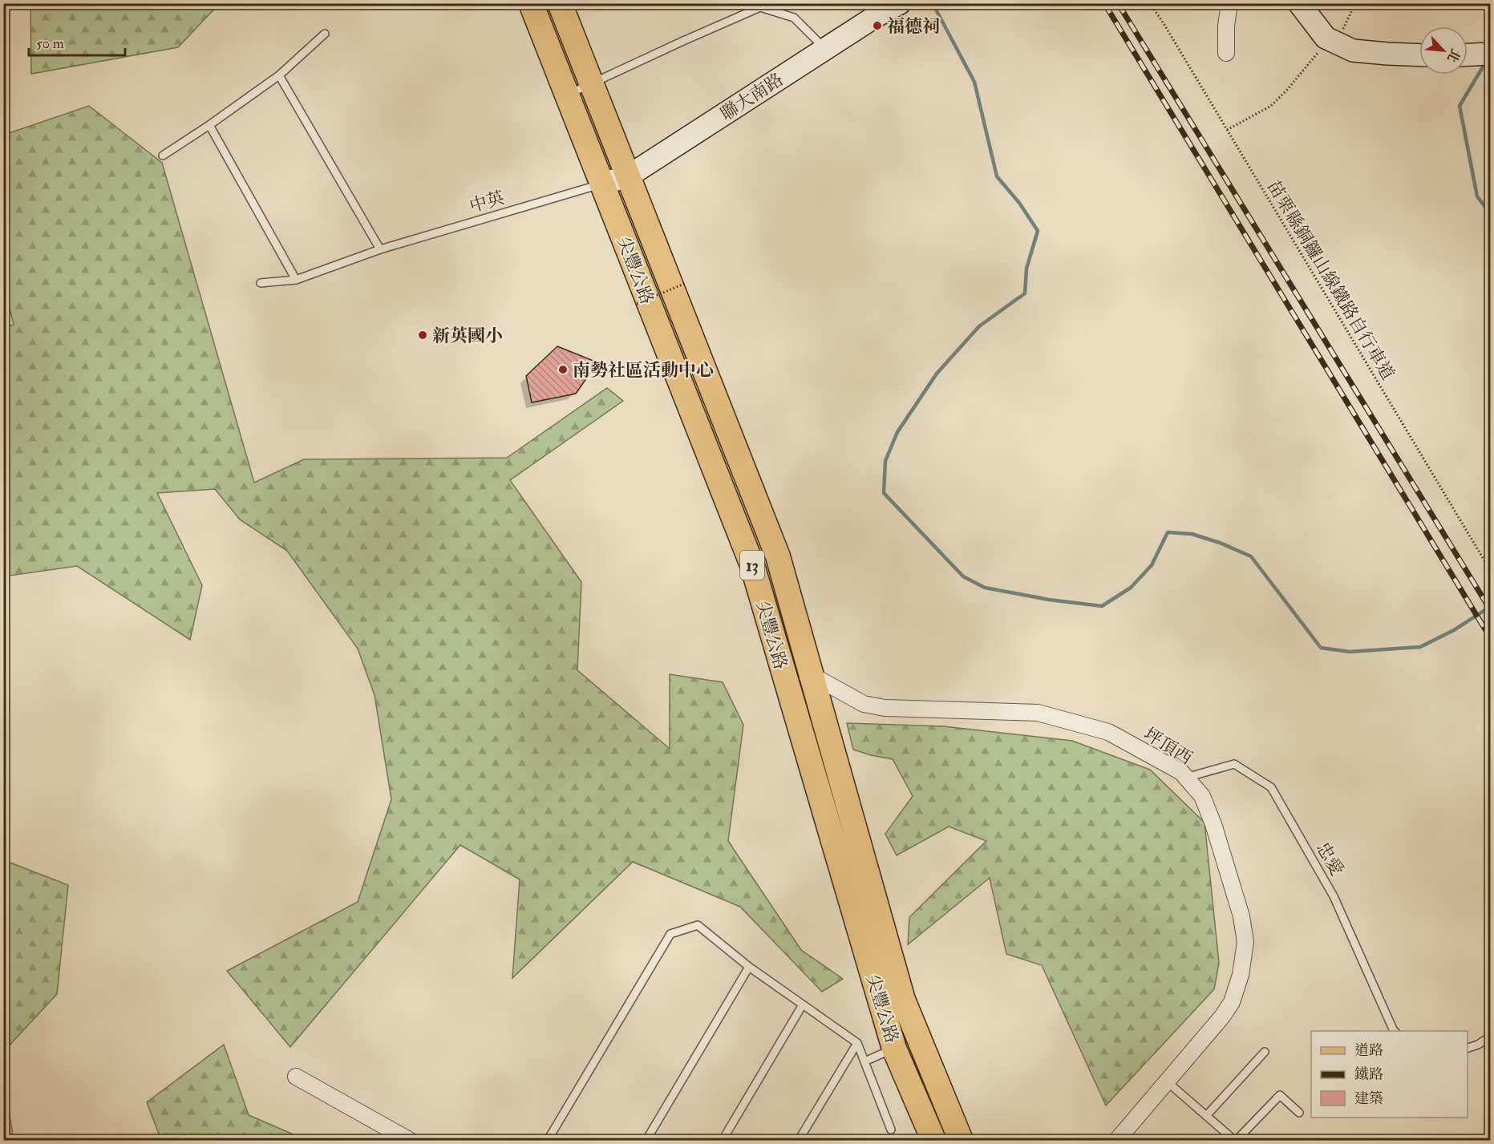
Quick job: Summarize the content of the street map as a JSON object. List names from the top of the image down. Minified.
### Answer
{"streets":{"main road":["尖豐公路","13"],"street":["聯大南路","坪頂西"],"lane":["中英","忠愛"],"path":["苗栗縣銅鑼山線鐵路自行車道"]},"crossings":[["聯大南路","中英"],["聯大南路","尖豐公路"],["中英","尖豐公路"],["尖豐公路","坪頂西"],["坪頂西","忠愛"]],"places":["福德祠","新英國小","南勢社區活動中心"],"legend":["道路","鐵路","建築"],"scale_bar":"50 m","north":"bottom right"}
